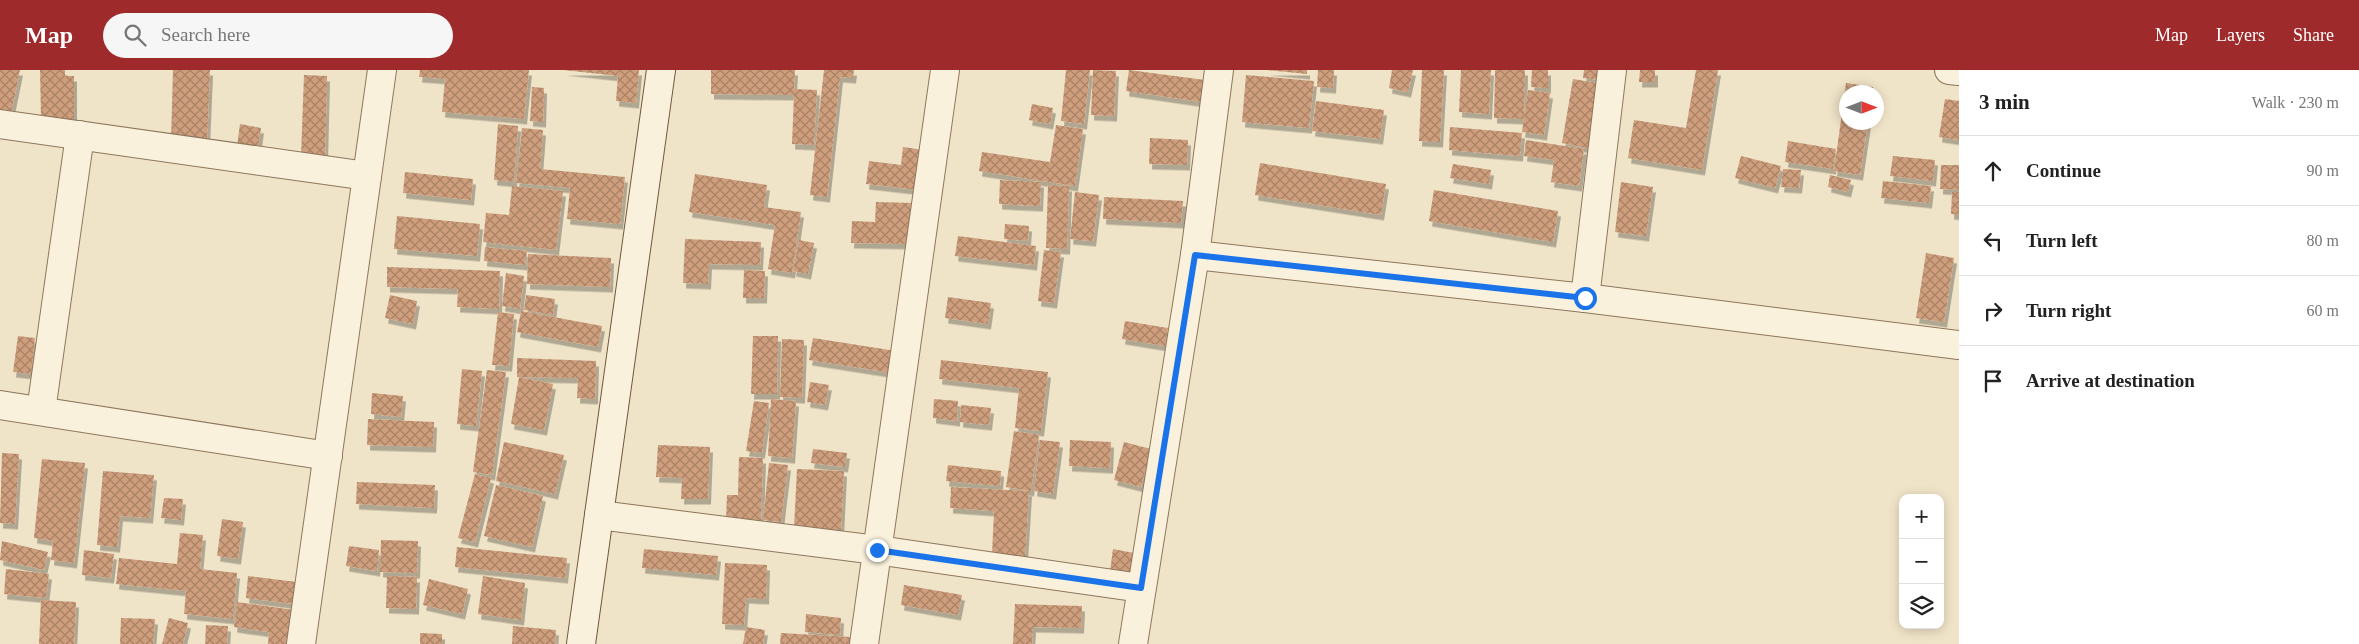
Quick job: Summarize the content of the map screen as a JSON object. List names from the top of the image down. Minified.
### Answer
{"north":"right","page":{"header":"Map","search":"Search here","nav":["Map","Layers","Share"],"heading":["3 min","Walk · 230 m"],"list":[["Continue","90 m"],["Turn left","80 m"],["Turn right","60 m"],"Arrive at destination"],"map_buttons":["+","−"]}}
